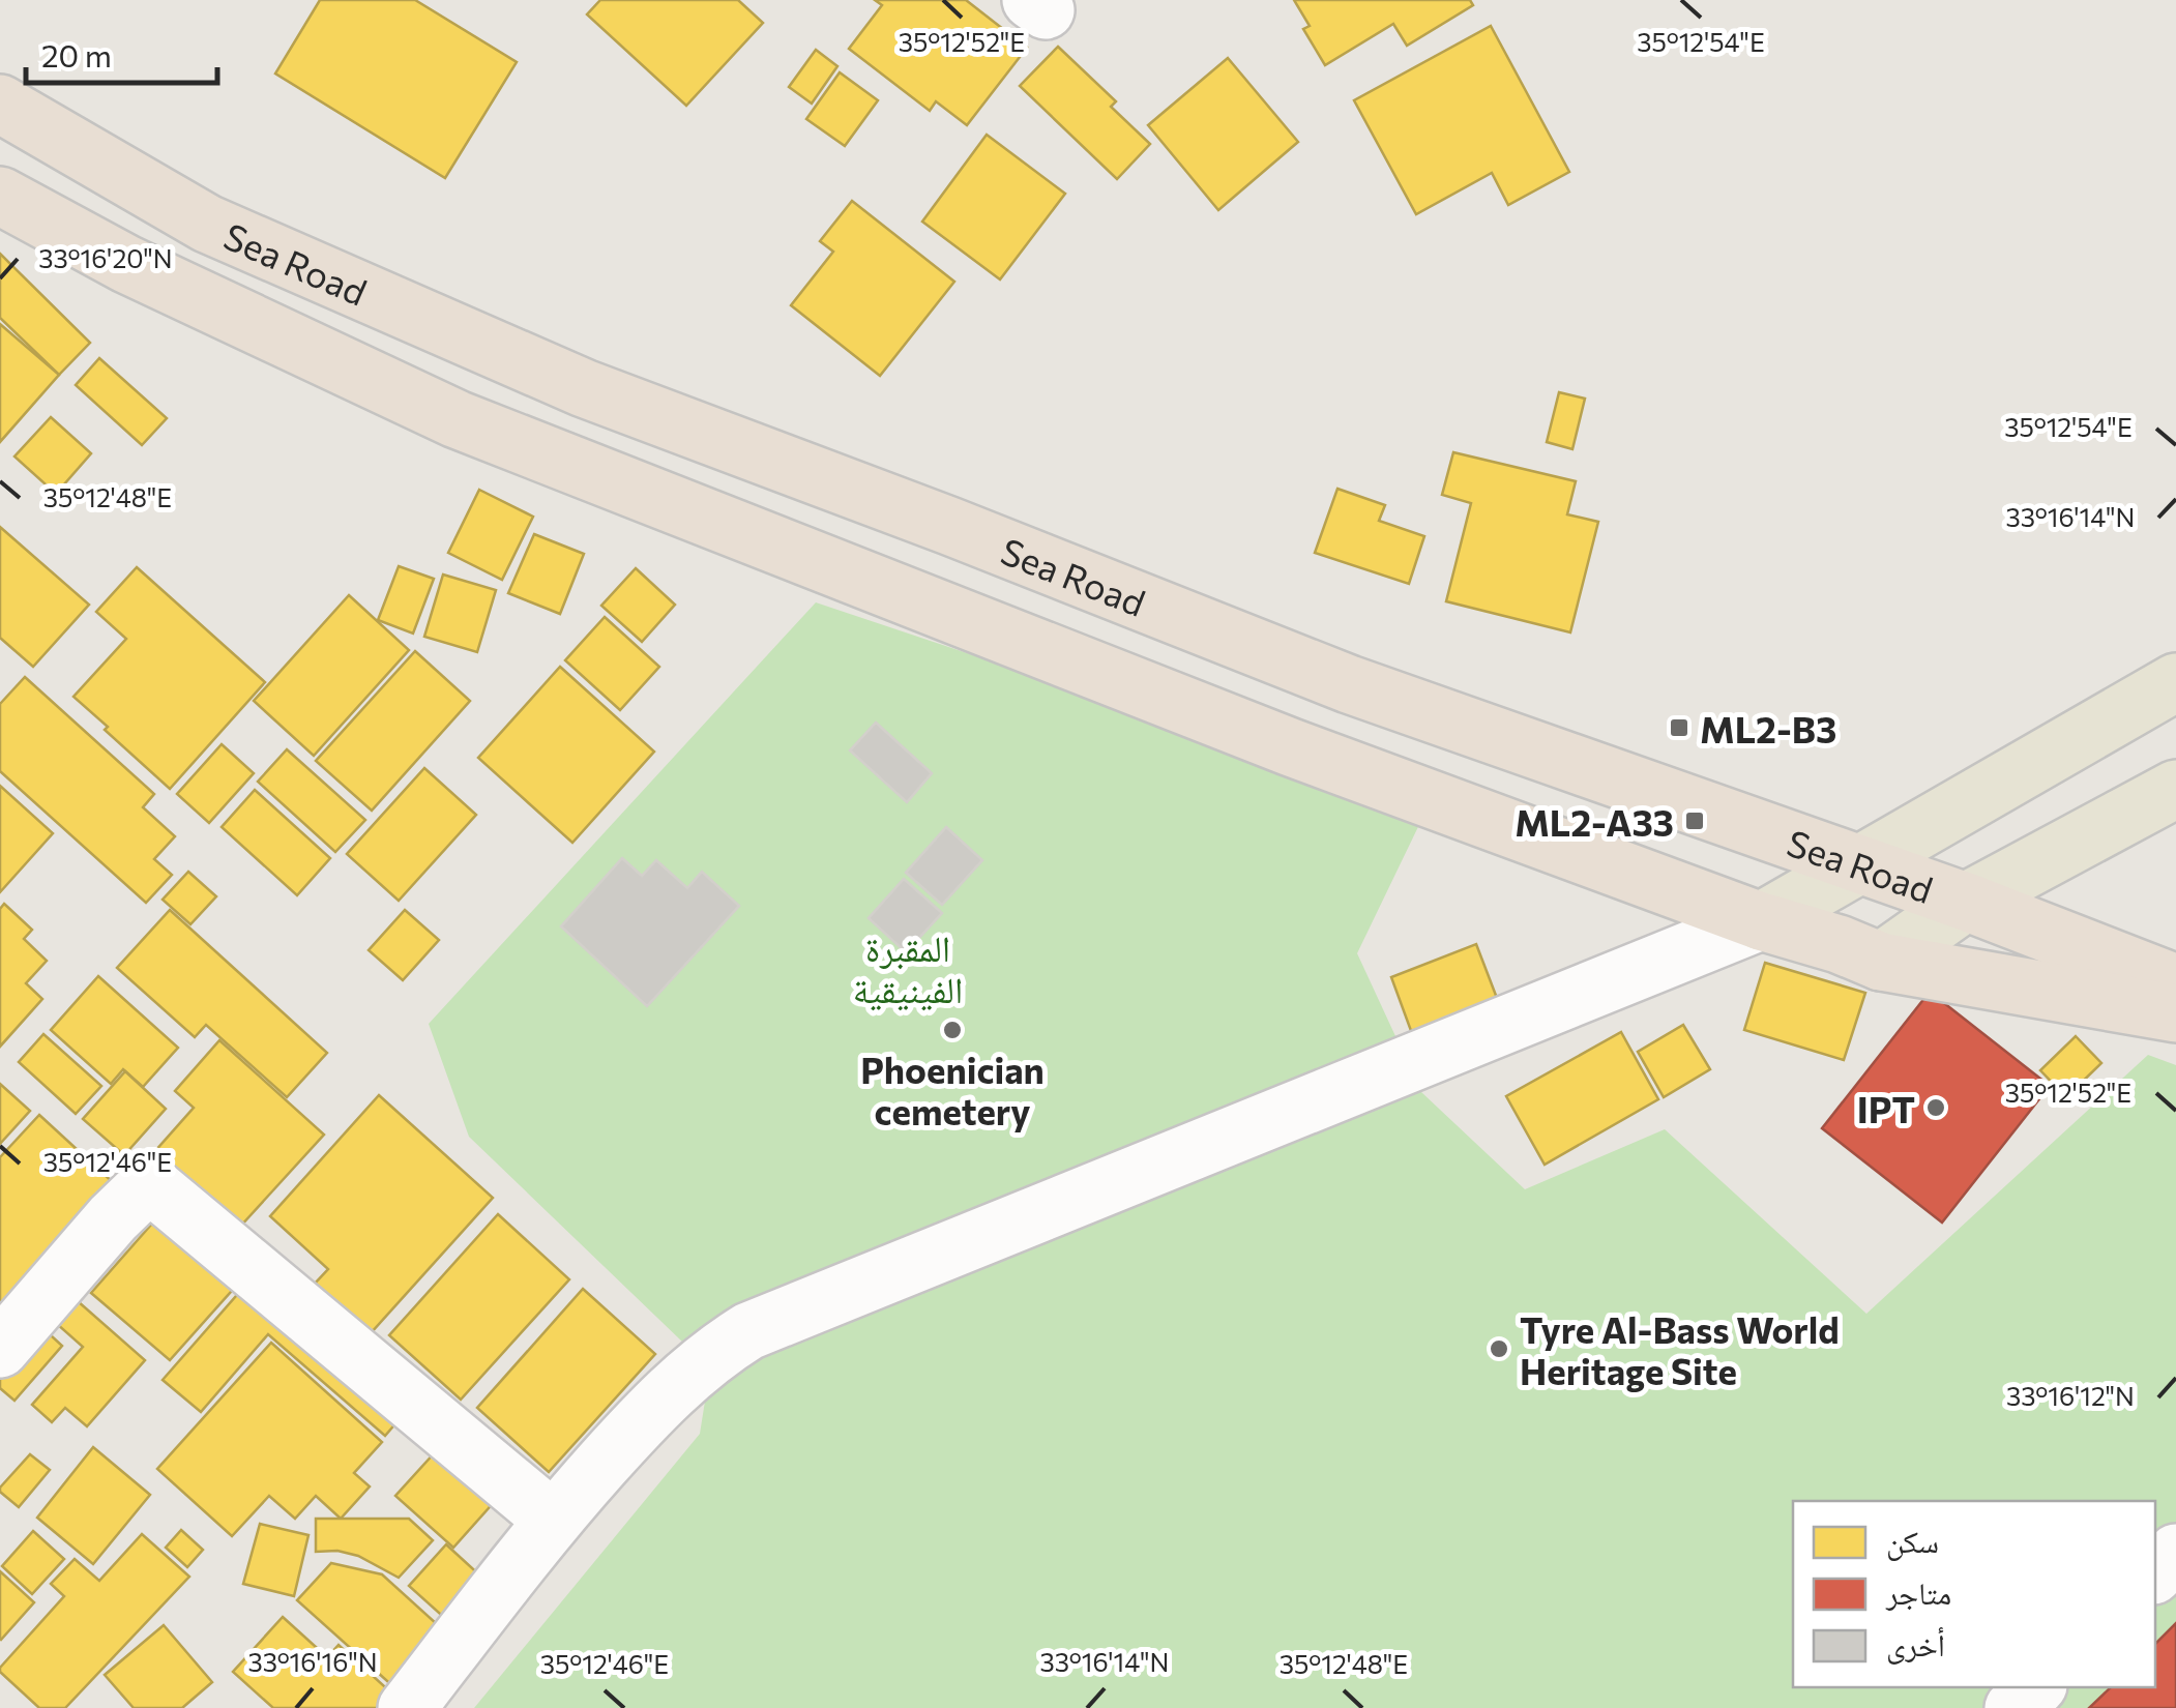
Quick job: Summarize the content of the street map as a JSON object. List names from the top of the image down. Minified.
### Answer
{"streets":{"highway":["Sea Road"]},"parks":["المقبرة الفينيقية"],"places":{"transit":["ML2-B3","ML2-A33"],"other":["Phoenician cemetery","IPT","Tyre Al-Bass World Heritage Site"]},"legend":["سكن","متاجر","أخرى"],"scale_bar":"20 m","coordinates":["35°12'52\"E","35°12'54\"E","33°16'20\"N","35°12'48\"E","33°16'14\"N","35°12'46\"E","33°16'12\"N","33°16'16\"N"]}
